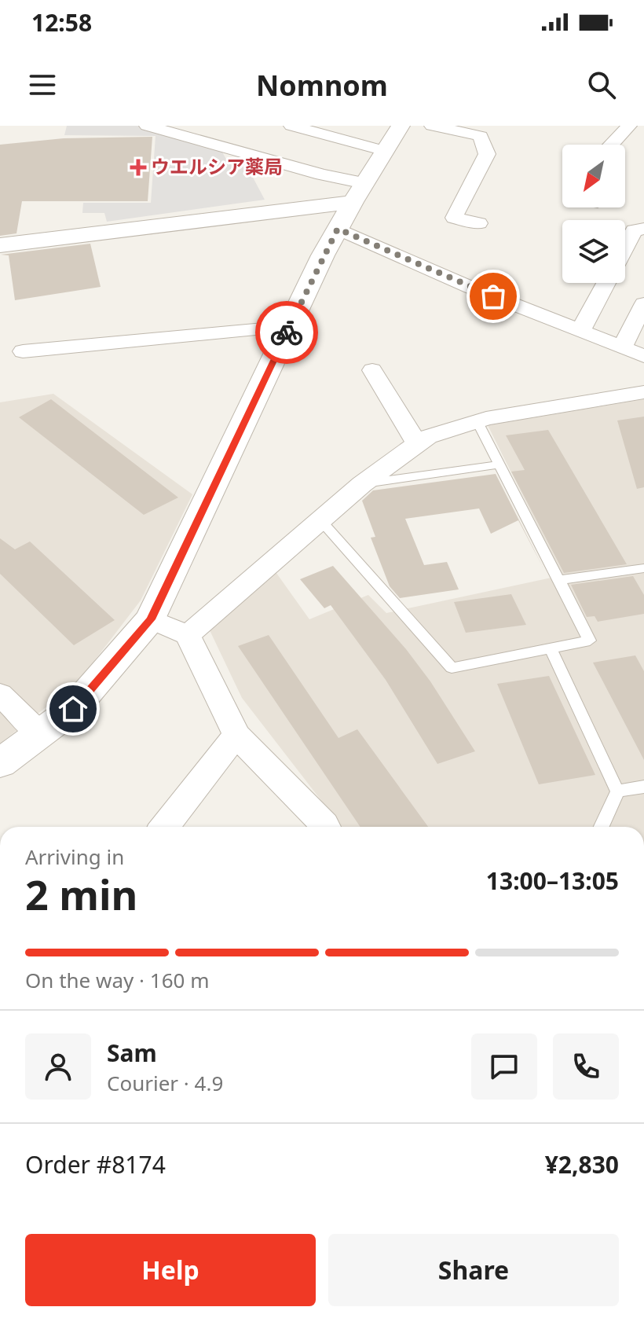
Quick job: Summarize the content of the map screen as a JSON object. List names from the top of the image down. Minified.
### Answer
{"places":{"health":["ウエルシア薬局"]},"north":"bottom left","page":{"status":"12:58","header":"Nomnom","heading":["2 min","Arriving in","13:00–13:05"],"panel":["Sam","Courier · 4.9","Order #8174","¥2,830"],"bar":"On the way · 160 m","buttons":["Help","Share"]}}
